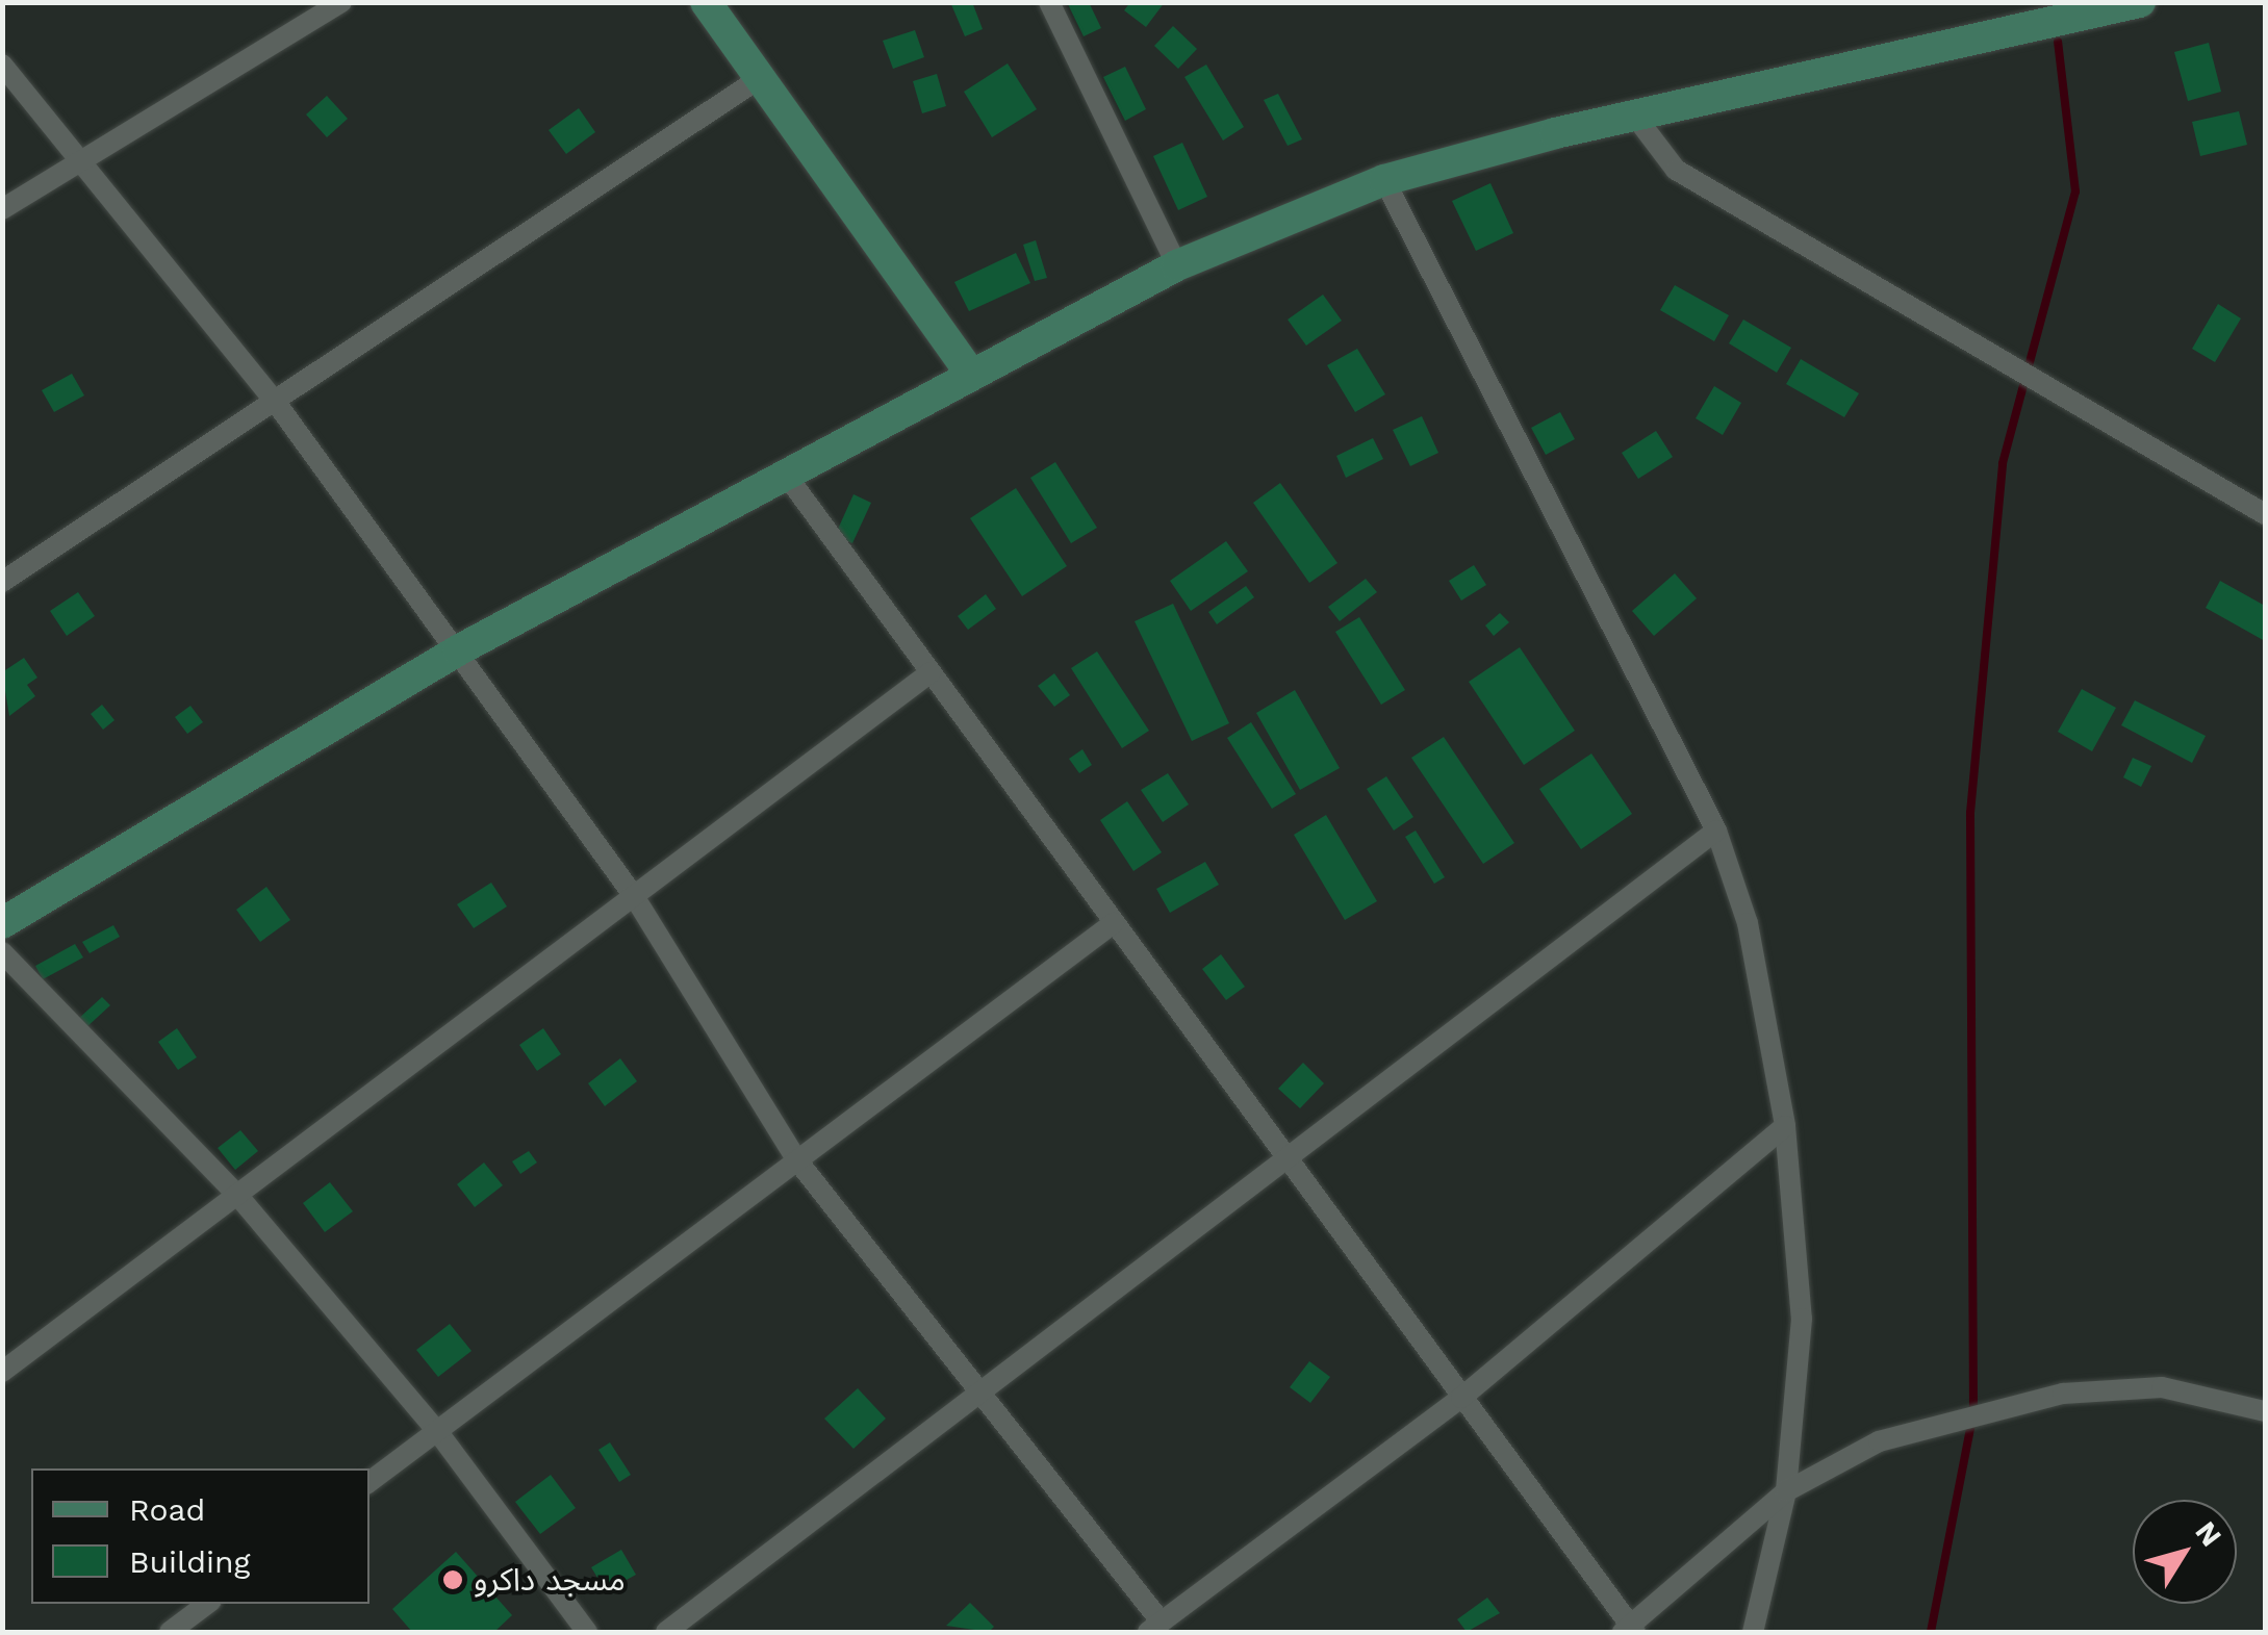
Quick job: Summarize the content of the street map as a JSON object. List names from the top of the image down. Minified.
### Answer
{"places":["مسجد داكرو"],"legend":["Road","Building"],"north":"top right"}
